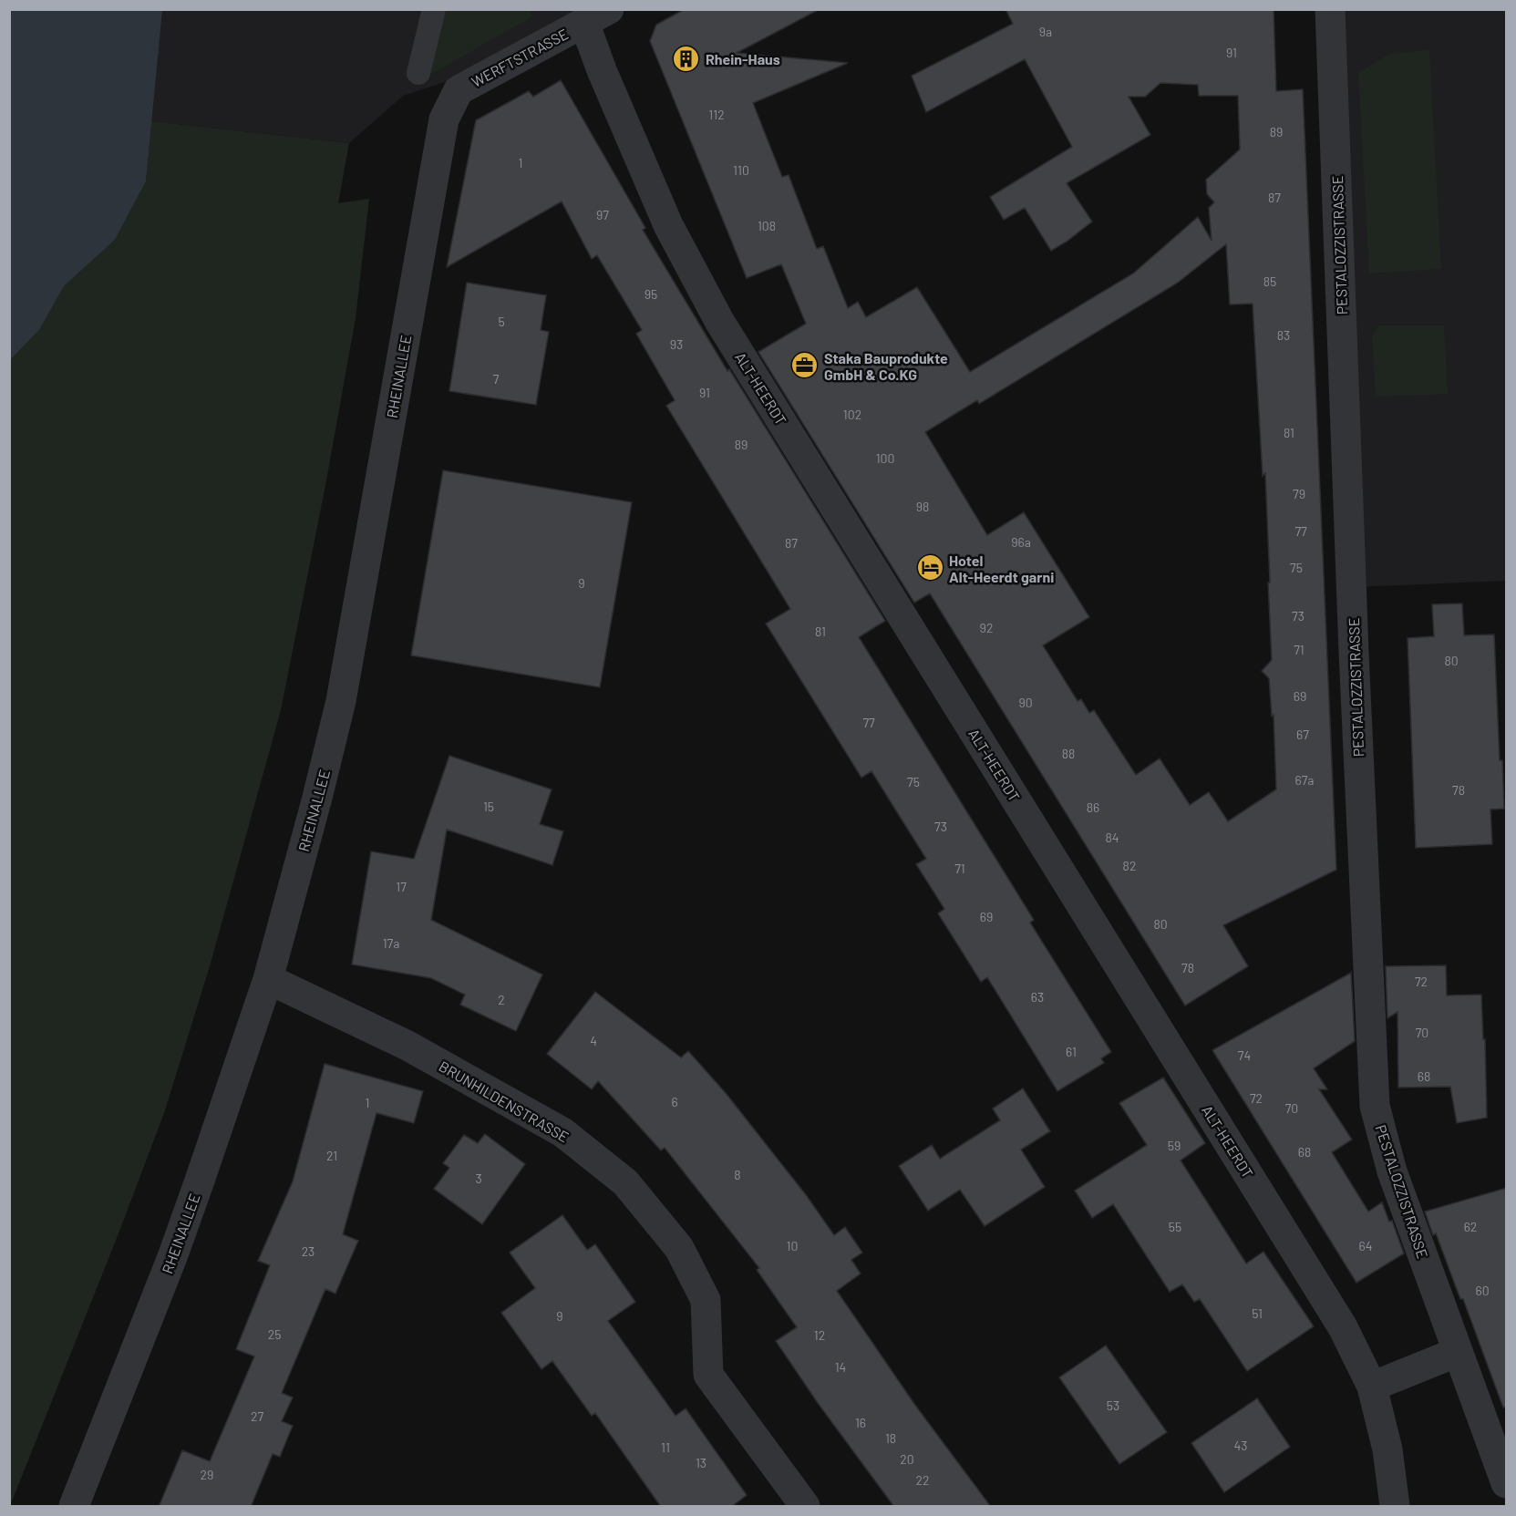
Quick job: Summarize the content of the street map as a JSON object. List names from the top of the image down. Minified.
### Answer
{"streets":{"street":["WERFTSTRASSE","PESTALOZZISTRASSE","RHEINALLEE","ALT-HEERDT","BRUNHILDENSTRASSE"]},"crossings":[["WERFTSTRASSE","RHEINALLEE"],["WERFTSTRASSE","ALT-HEERDT"],["RHEINALLEE","BRUNHILDENSTRASSE"]],"places":{"building":["Rhein-Haus"],"office":["Staka Bauprodukte GmbH & Co.KG"],"hotel":["Hotel Alt-Heerdt garni"]},"house_numbers":["9a","91","112","89","1","110","87","97","108","85","95","5","83","93","7","91","102","81","89","100","79","98","77","96a","87","75","9","73","92","81","71","80","69","90","77","67","88","67a","75","78","15","86","73","84","82","71","17","69","80","17a","78","72","63","2","70","4","61","74","68","72","6","1","70","59","68","21","8","3","55","62","10","64","23","60","51","9","25","12","14","53","27","16","18","43","11","20","13","29","22"]}
